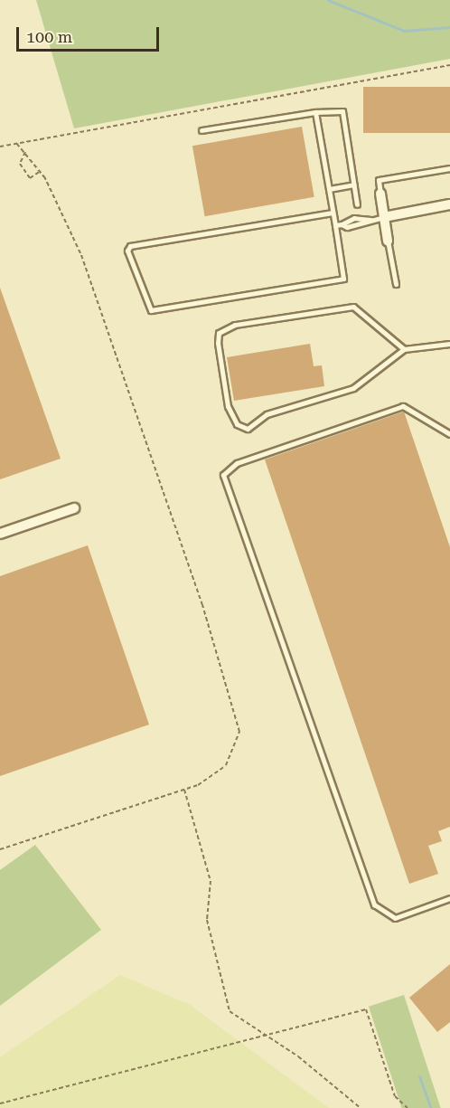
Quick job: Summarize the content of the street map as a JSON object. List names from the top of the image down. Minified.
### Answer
{"scale_bar":"100 m"}
